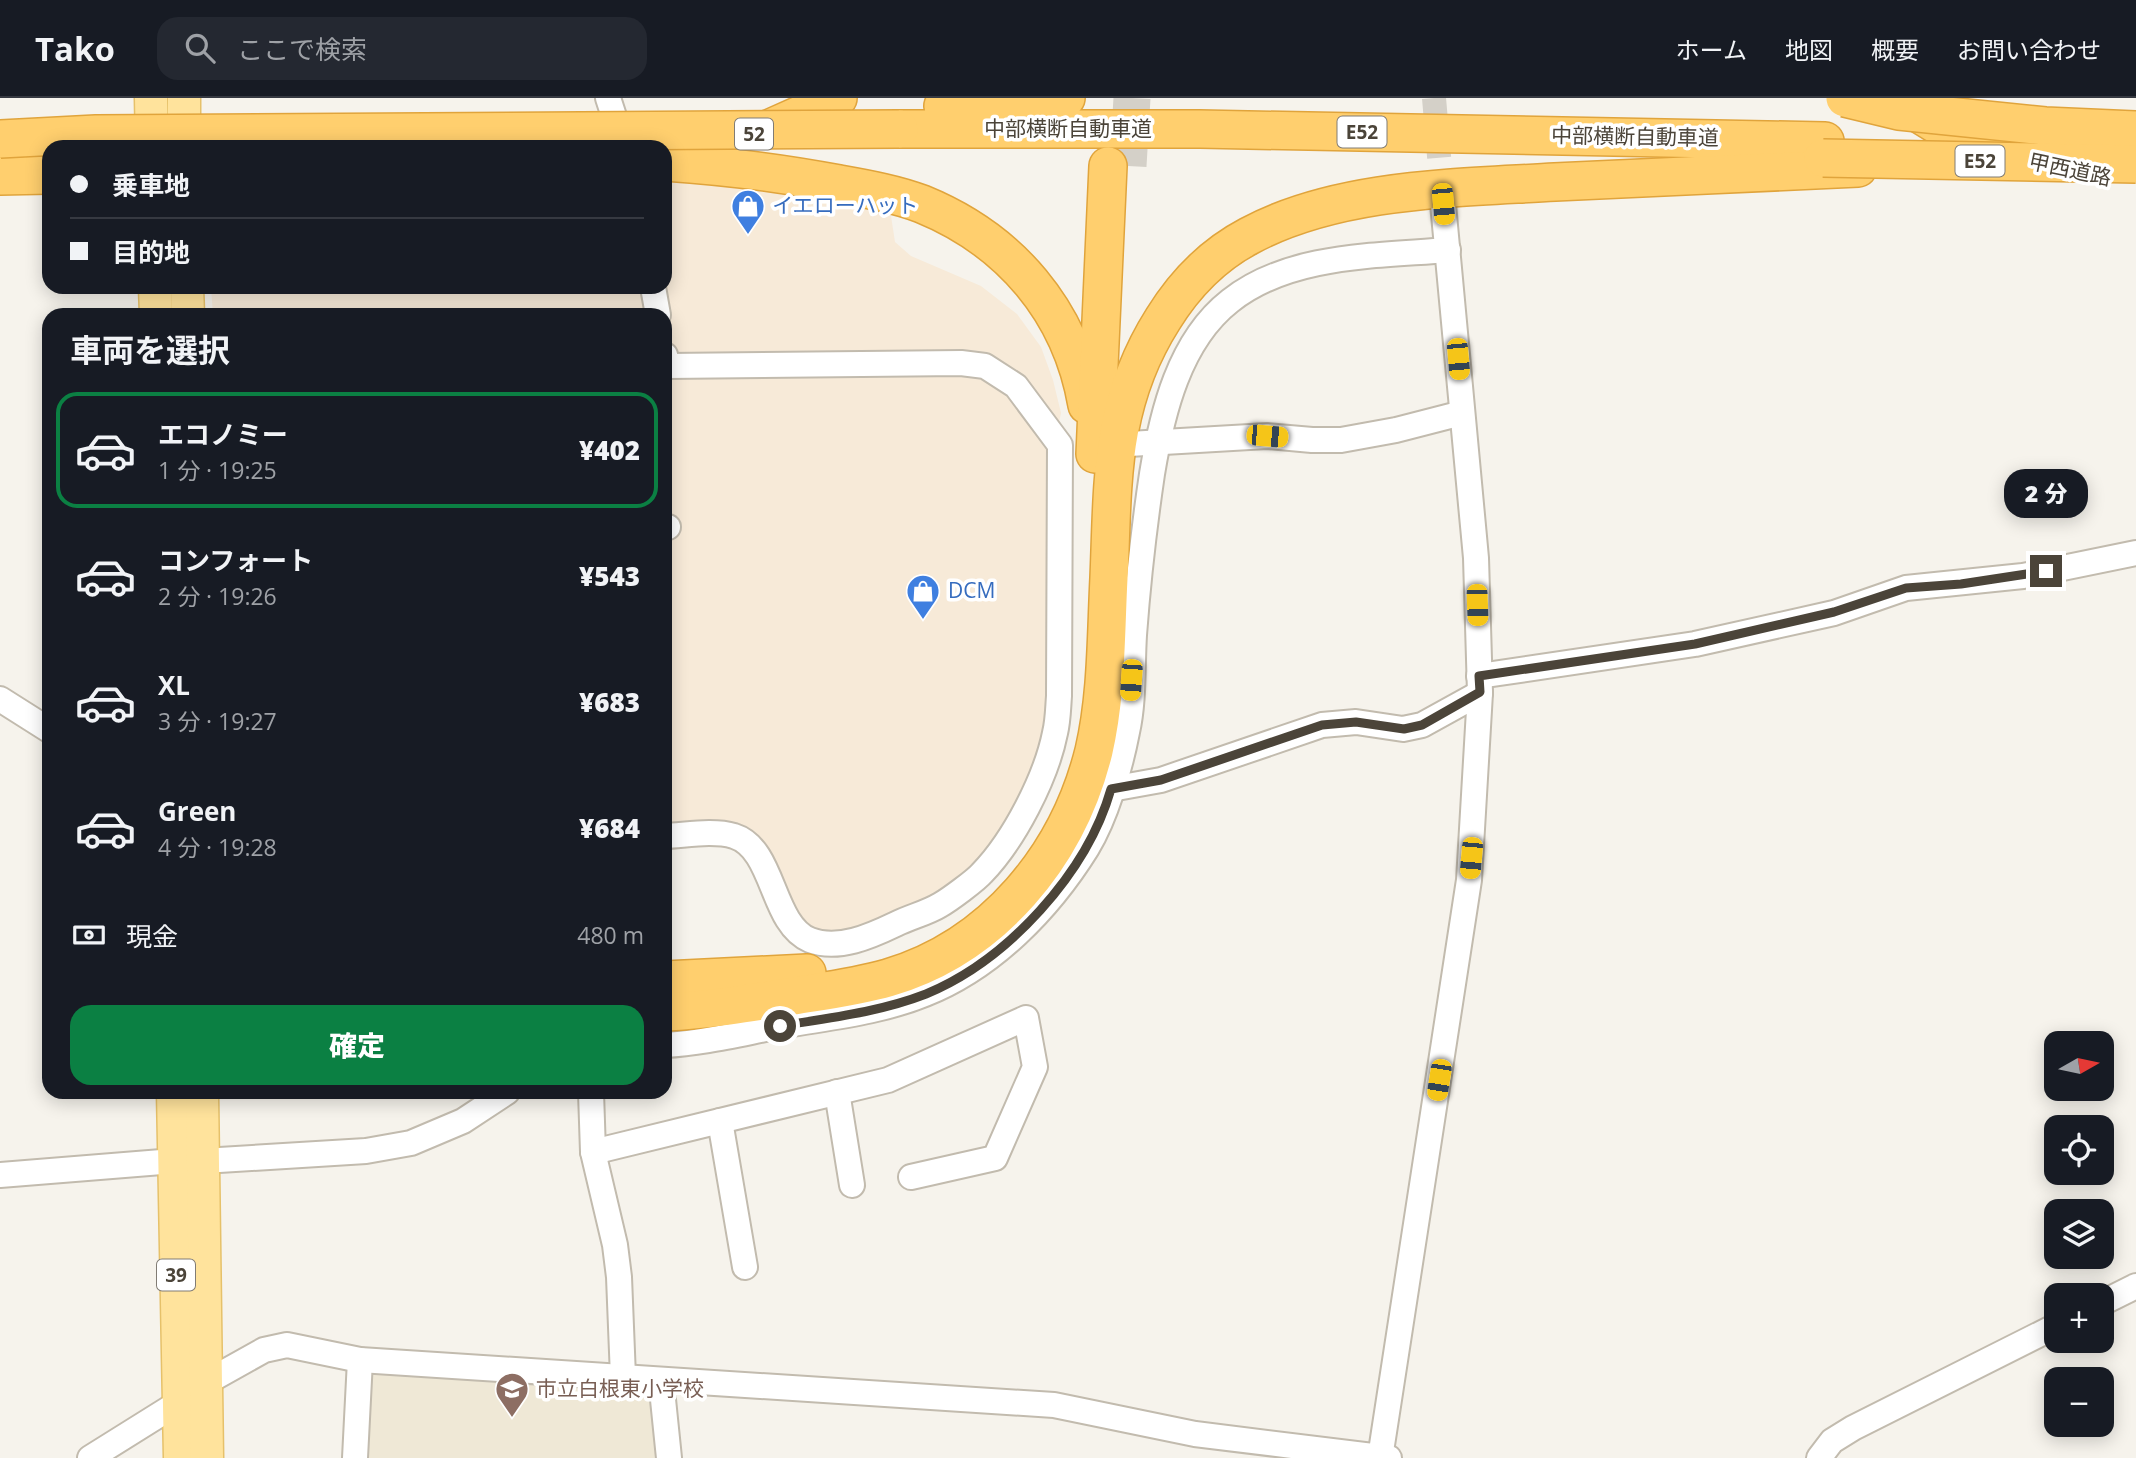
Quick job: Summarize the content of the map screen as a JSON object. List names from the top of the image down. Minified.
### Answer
{"streets":{"highway":["中部横断自動車道","E52","52","甲西道路"],"main road":["39"]},"places":{"shop":["イエローハット","DCM"],"school or university":["市立白根東小学校"]},"north":"right","page":{"header":"Tako","search":"ここで検索","nav":["ホーム","地図","概要","お問い合わせ"],"banner":["乗車地","目的地"],"heading":"車両を選択","list":[{"name":"エコノミー","note":"1 分 · 19:25","value":"¥402"},{"name":"コンフォート","note":"2 分 · 19:26","value":"¥543"},{"name":"XL","note":"3 分 · 19:27","value":"¥683"},{"name":"Green","note":"4 分 · 19:28","value":"¥684"}],"bubble":"2 分","pay":["現金","480 m"],"buttons":"確定","map_buttons":["+","−"]}}
